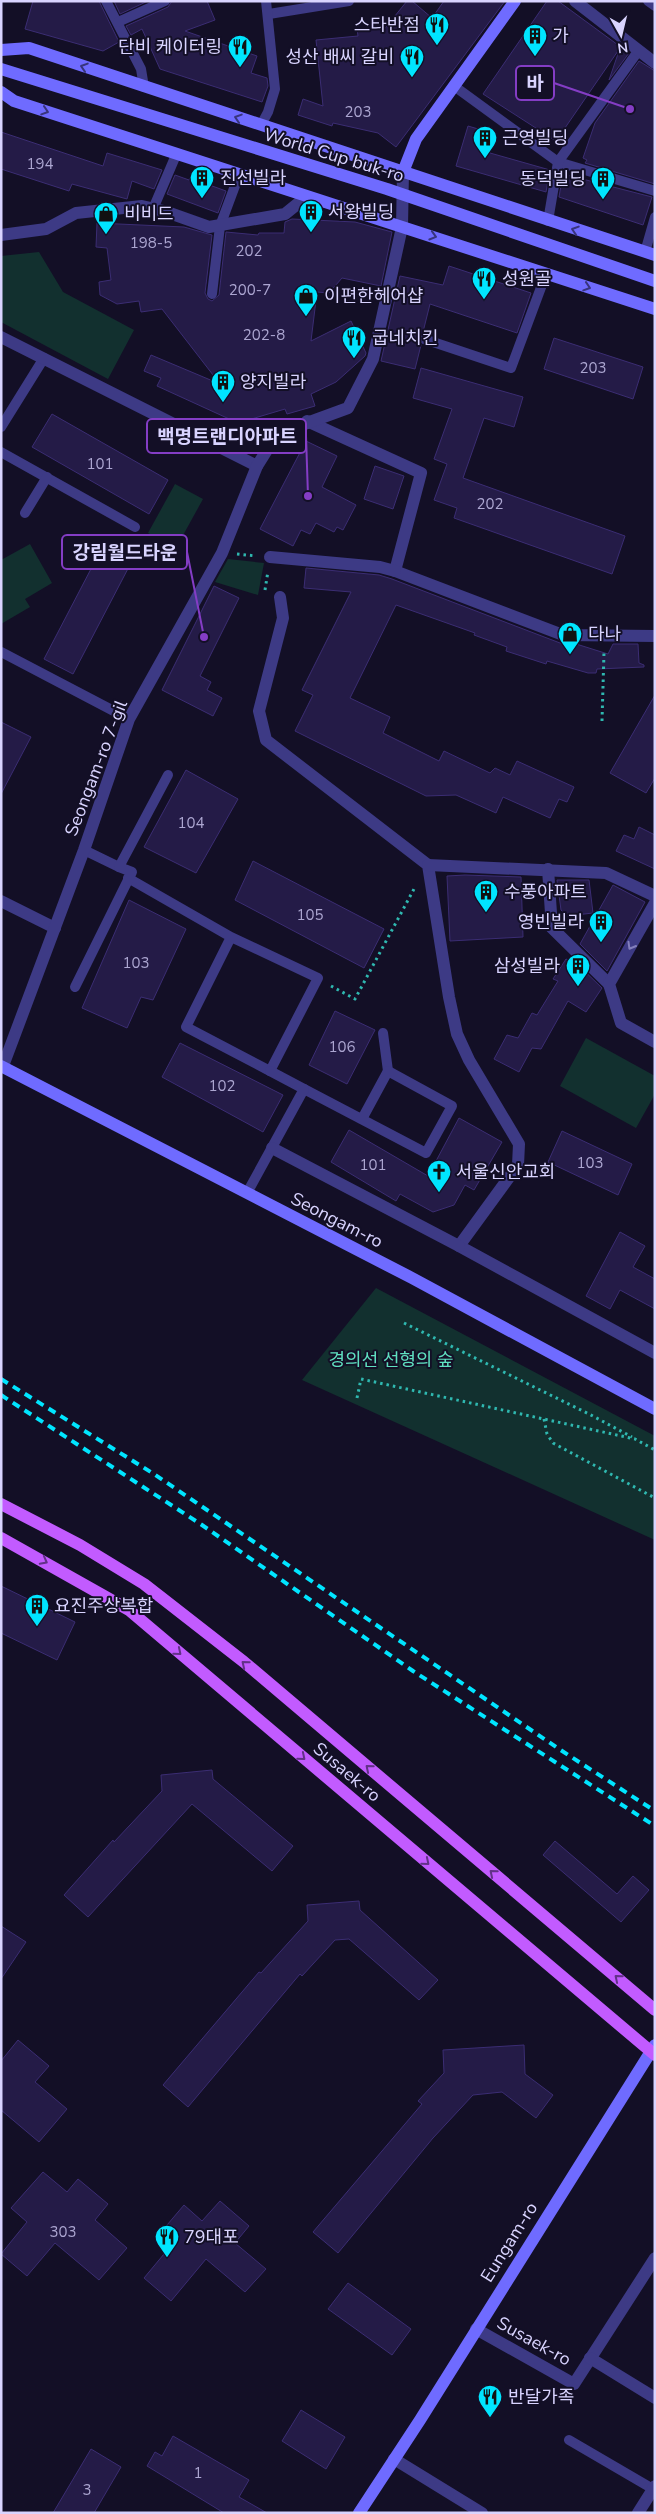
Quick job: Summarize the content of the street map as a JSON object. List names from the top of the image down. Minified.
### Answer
{"streets":{"main road":["World Cup buk-ro","Seongam-ro","Susaek-ro","Eungam-ro"],"street":["Seongam-ro 7-gil"]},"crossings":[["Seongam-ro 7-gil","Seongam-ro"],["Susaek-ro","Eungam-ro"]],"parks":["경의선 선형의 숲"],"places":{"restaurant":["스타반점","단비 케이터링","성산 배씨 갈비","성원골","굽네치킨","79대포","반달가족"],"building":["가","근영빌딩","진선빌라","동덕빌딩","서왕빌딩","양지빌라","수풍아파트","영빈빌라","삼성빌라","요진주상복합"],"other":["바","백명트랜디아파트","강림월드타운"],"shop":["비비드","이편한헤어샵","다나"],"church":["서울신안교회"]},"house_numbers":["203","194","198-5","202","200-7","202-8","203","101","202","104","105","103","106","102","103","101","303","1","3"],"north":"bottom"}
